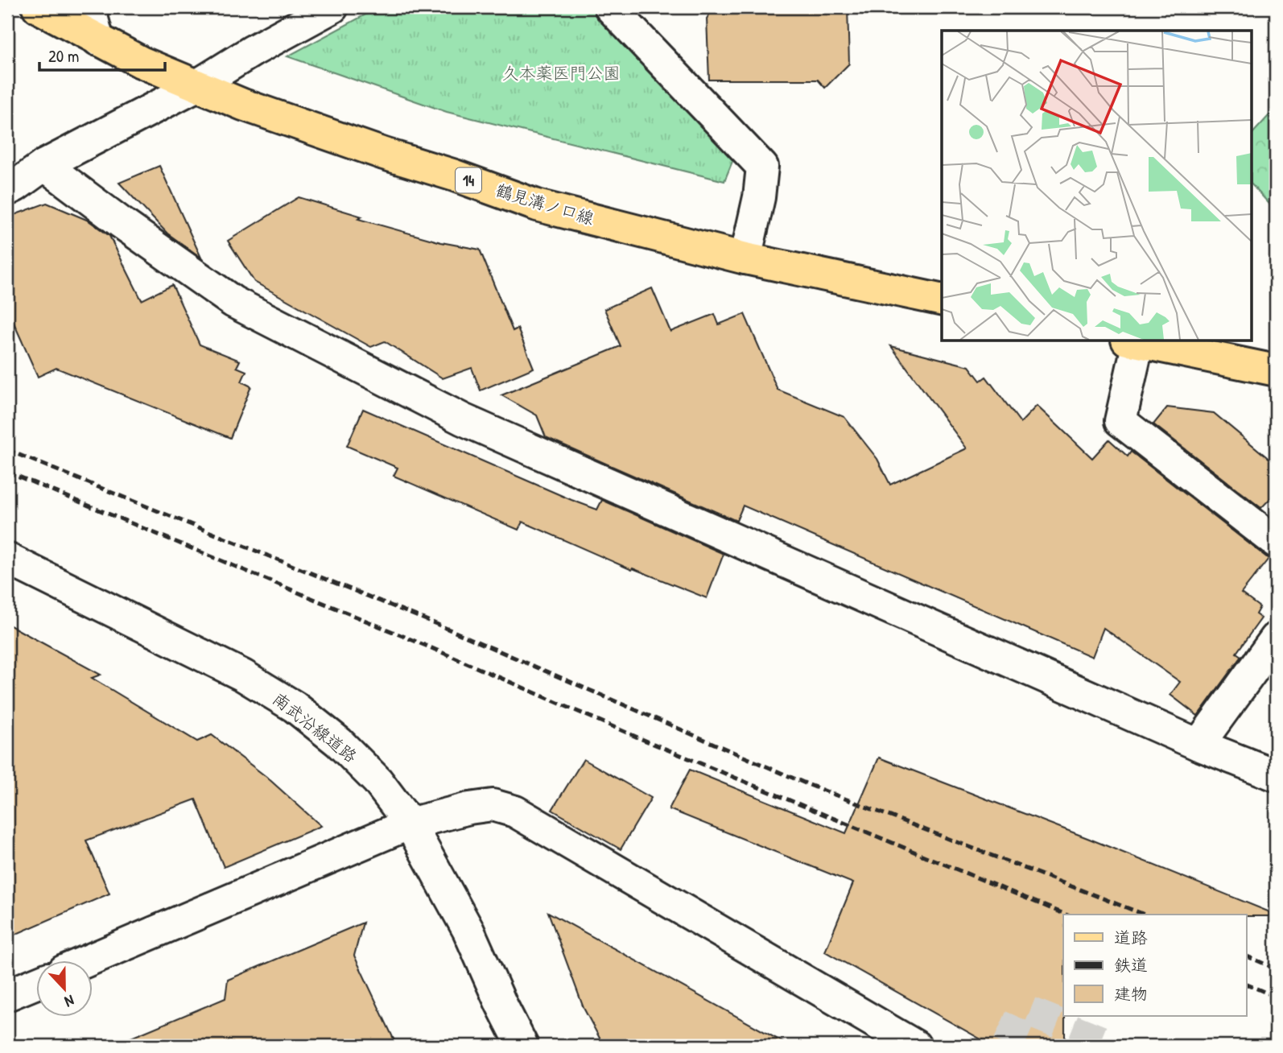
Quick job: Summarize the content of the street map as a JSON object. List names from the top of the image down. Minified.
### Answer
{"streets":{"main road":["14","鶴見溝ノ口線"],"street":["南武沿線道路"]},"parks":["久本薬医門公園"],"legend":["道路","鉄道","建物"],"scale_bar":"20 m","north":"bottom"}
